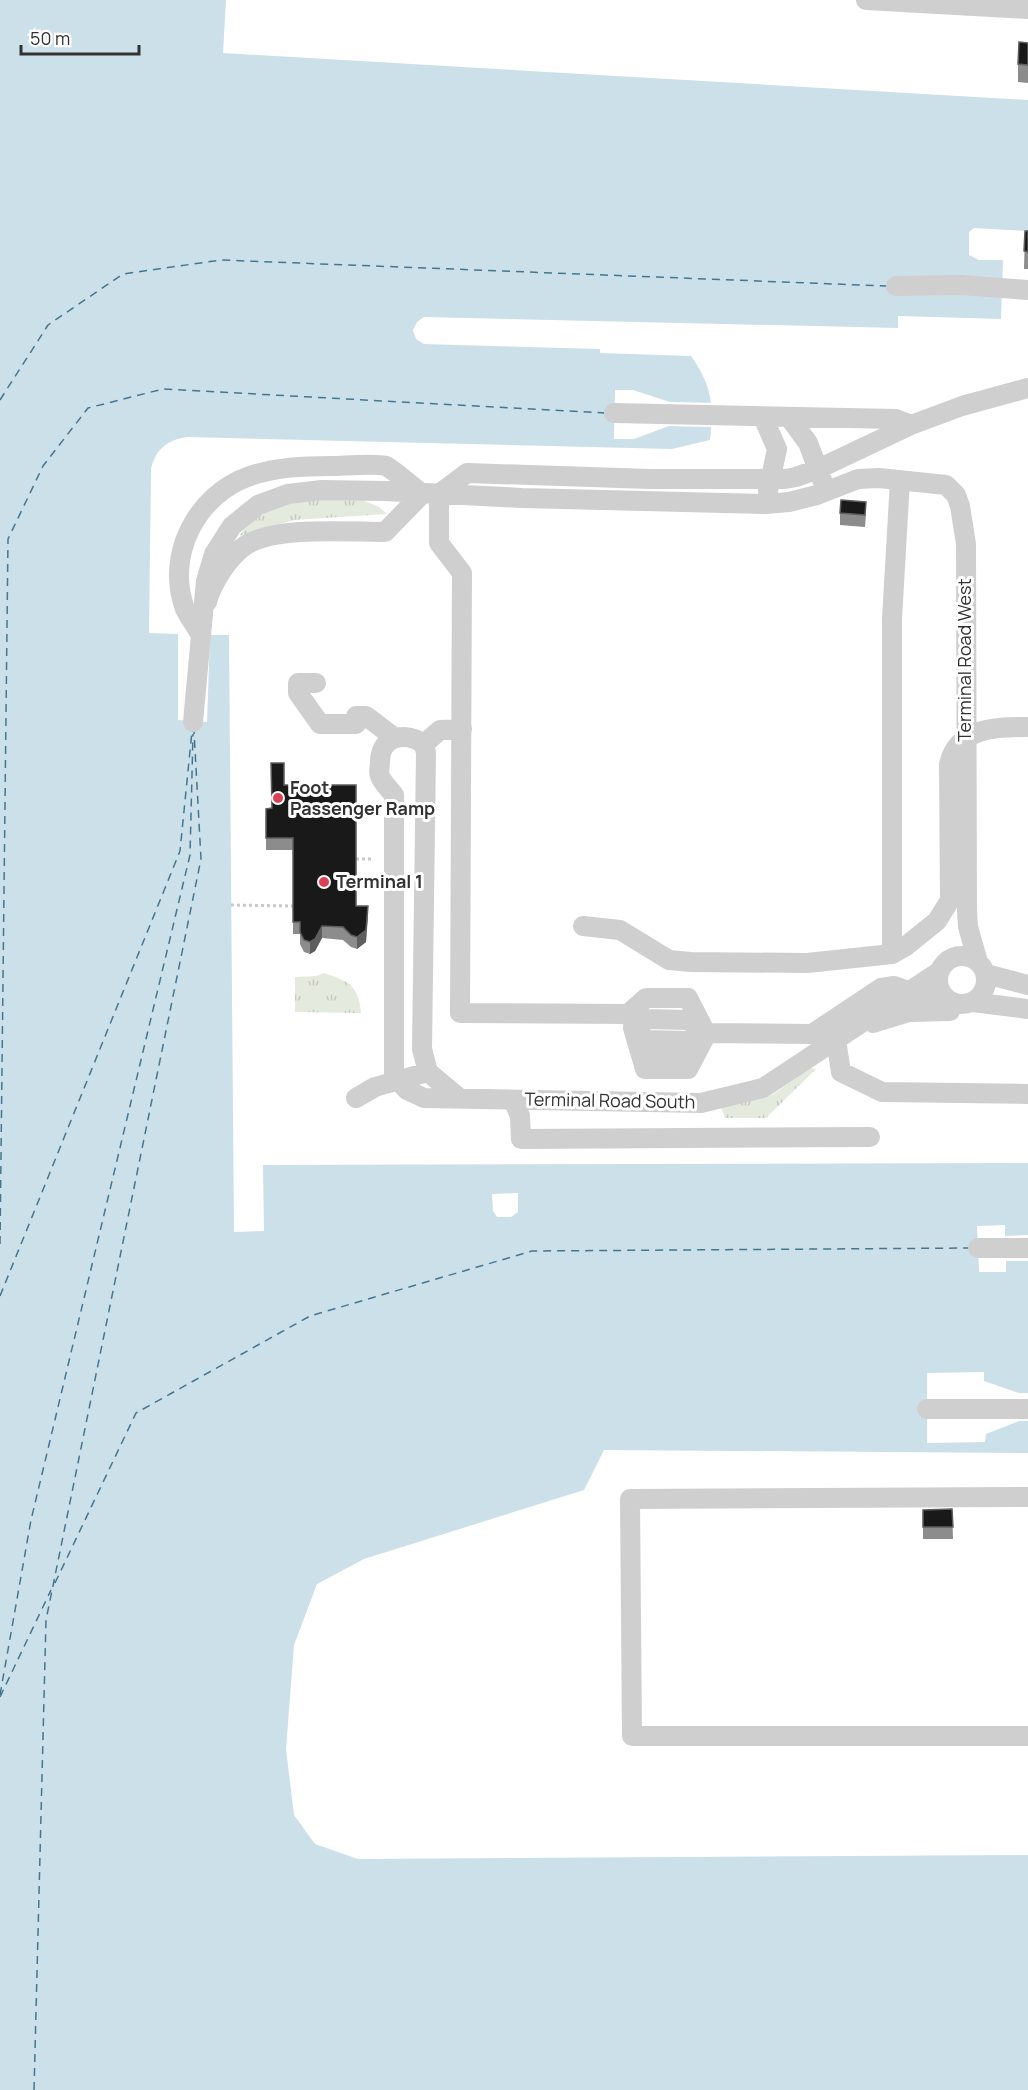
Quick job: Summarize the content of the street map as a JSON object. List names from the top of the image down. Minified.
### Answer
{"streets":{"street":["Terminal Road West","Terminal Road South"]},"crossings":[["Terminal Road West","Terminal Road South"]],"places":["Foot Passenger Ramp","Terminal 1"],"scale_bar":"50 m"}
